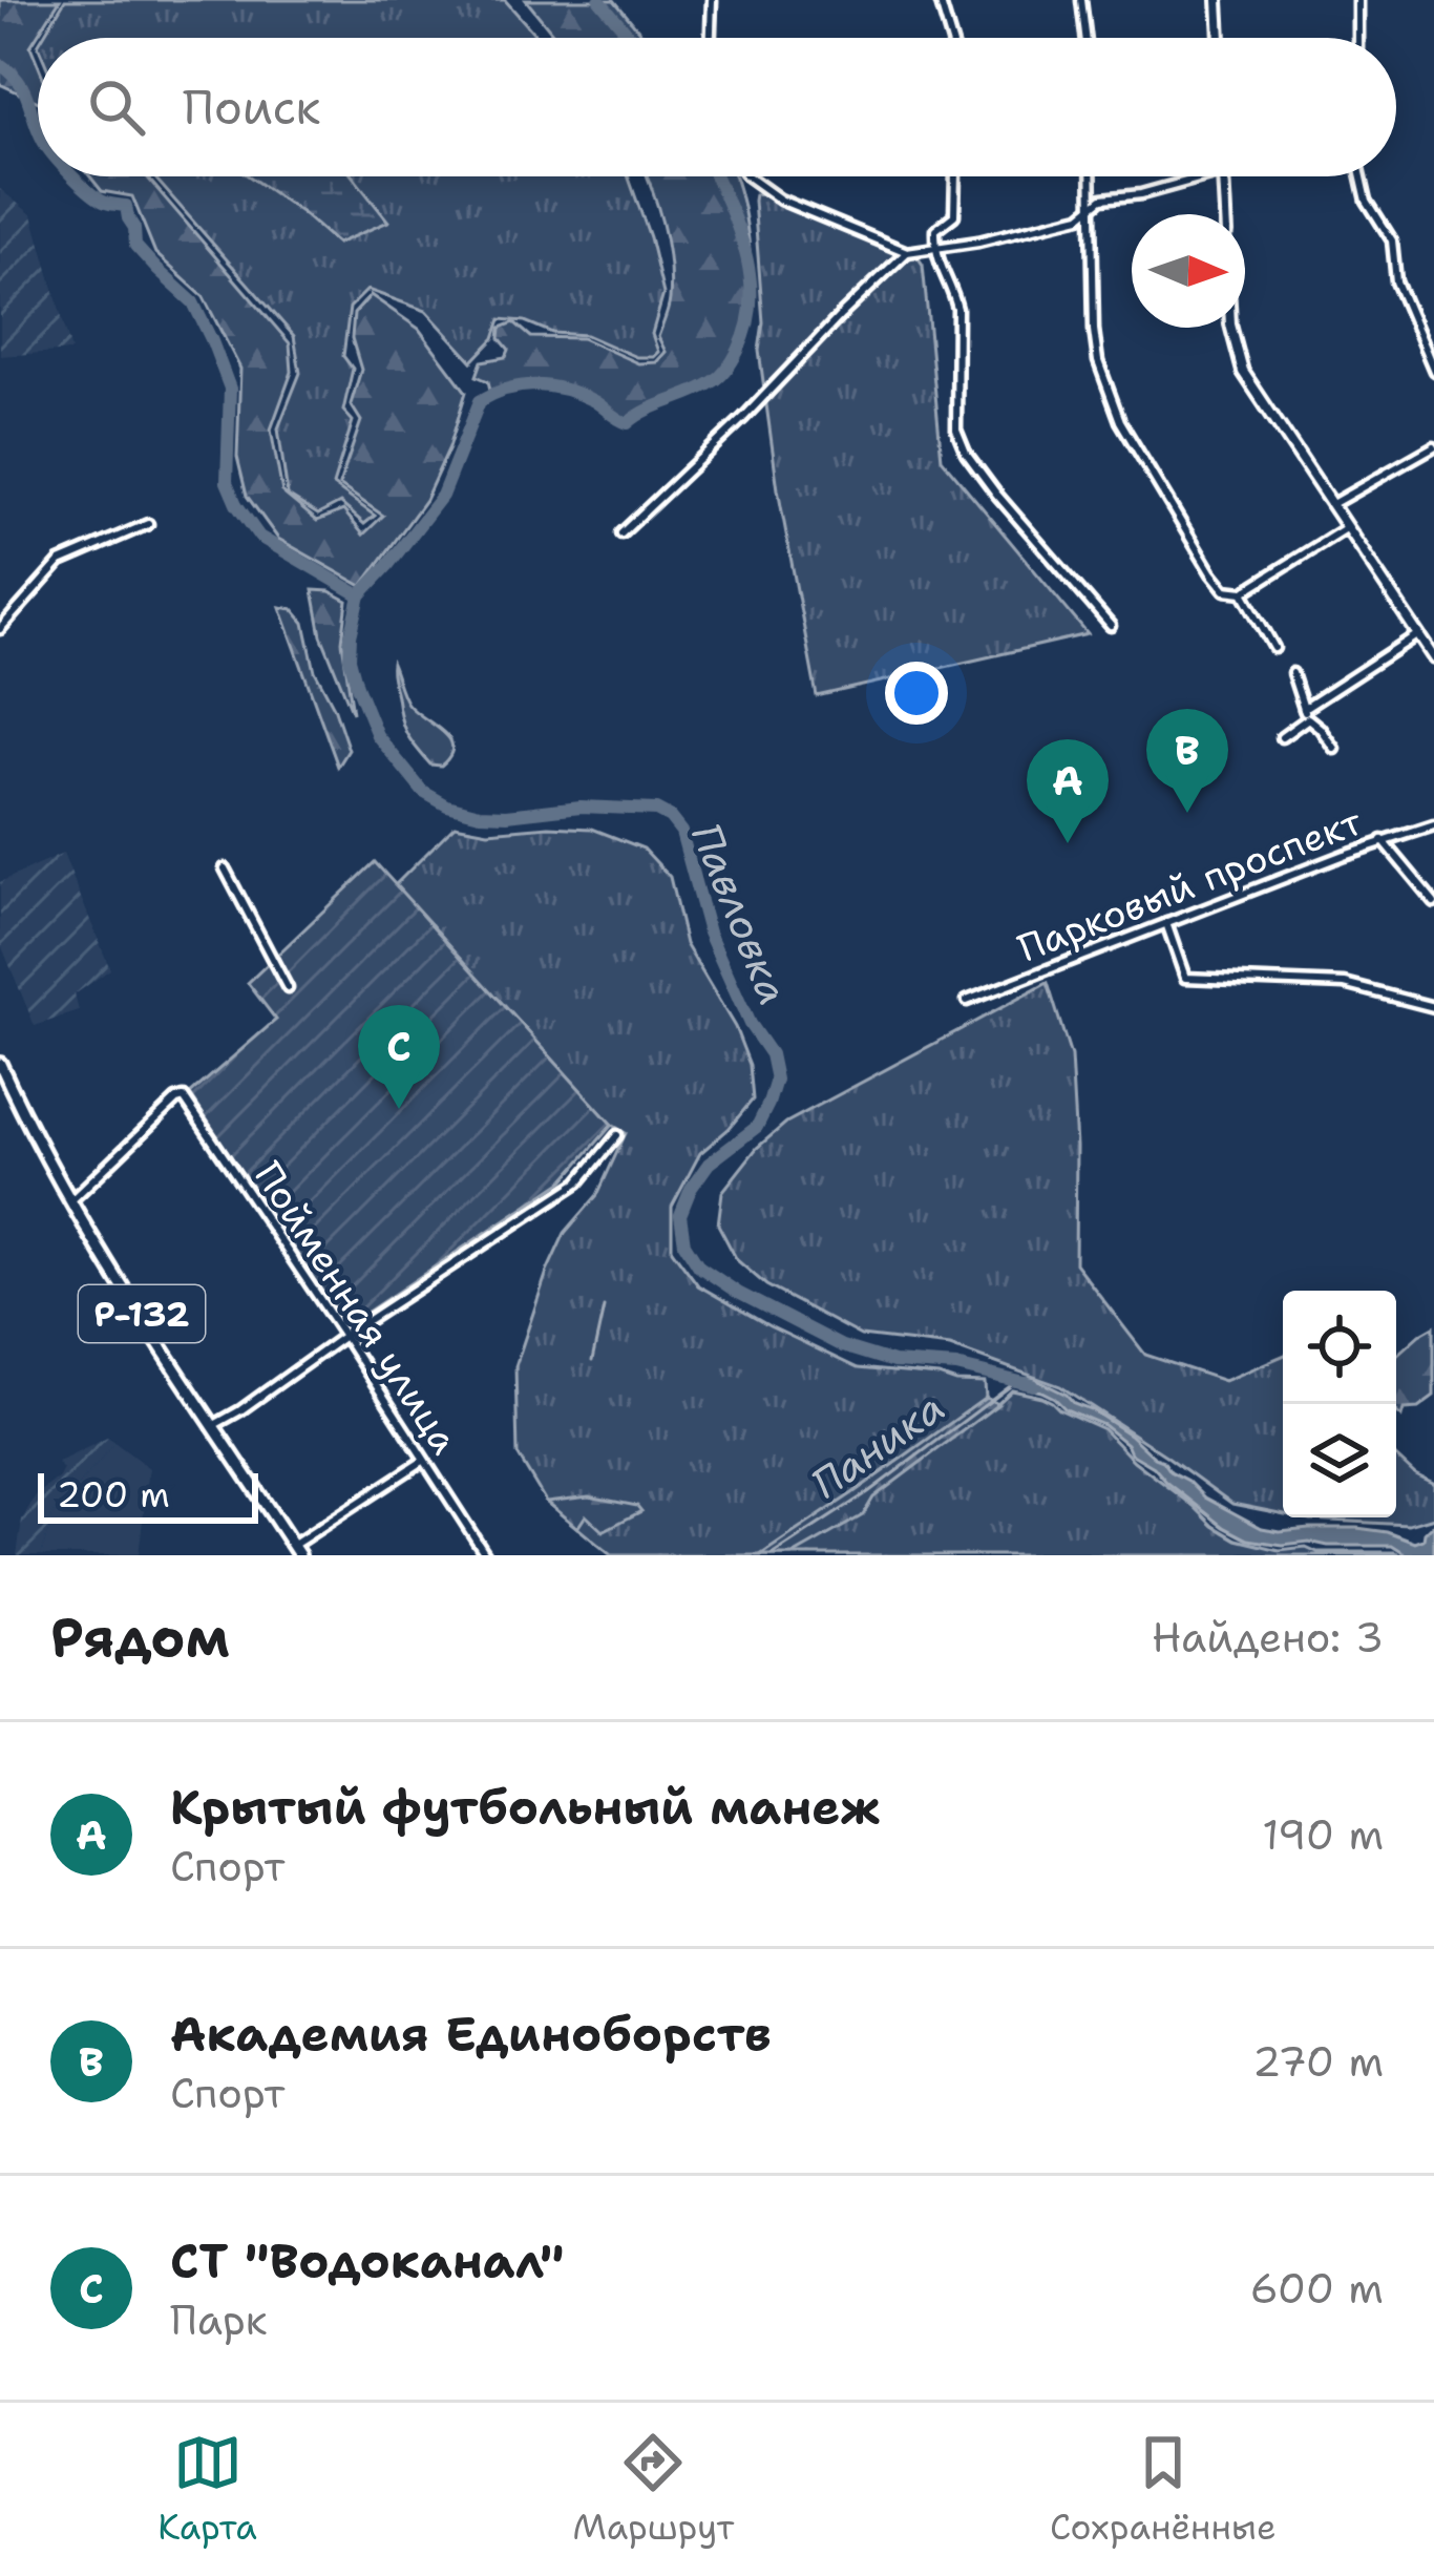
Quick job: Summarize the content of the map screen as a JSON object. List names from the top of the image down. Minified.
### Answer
{"streets":{"main road":["Р-132"],"street":["Парковый проспект","Пойменная улица"]},"crossings":[["Пойменная улица","Р-132"]],"water":["Павловка","Паника"],"scale_bar":"200 m","north":"right","page":{"search":"Поиск","pins":["B","A","C"],"scale":"200 m","heading":["Рядом","Найдено: 3"],"list":[{"mark":"A","name":"Крытый футбольный манеж","note":"Спорт","value":"190 m"},{"mark":"B","name":"Академия Единоборств","note":"Спорт","value":"270 m"},{"mark":"C","name":"СТ \"Водоканал\"","note":"Парк","value":"600 m"}],"nav":["Карта","Маршрут","Сохранённые"]}}
